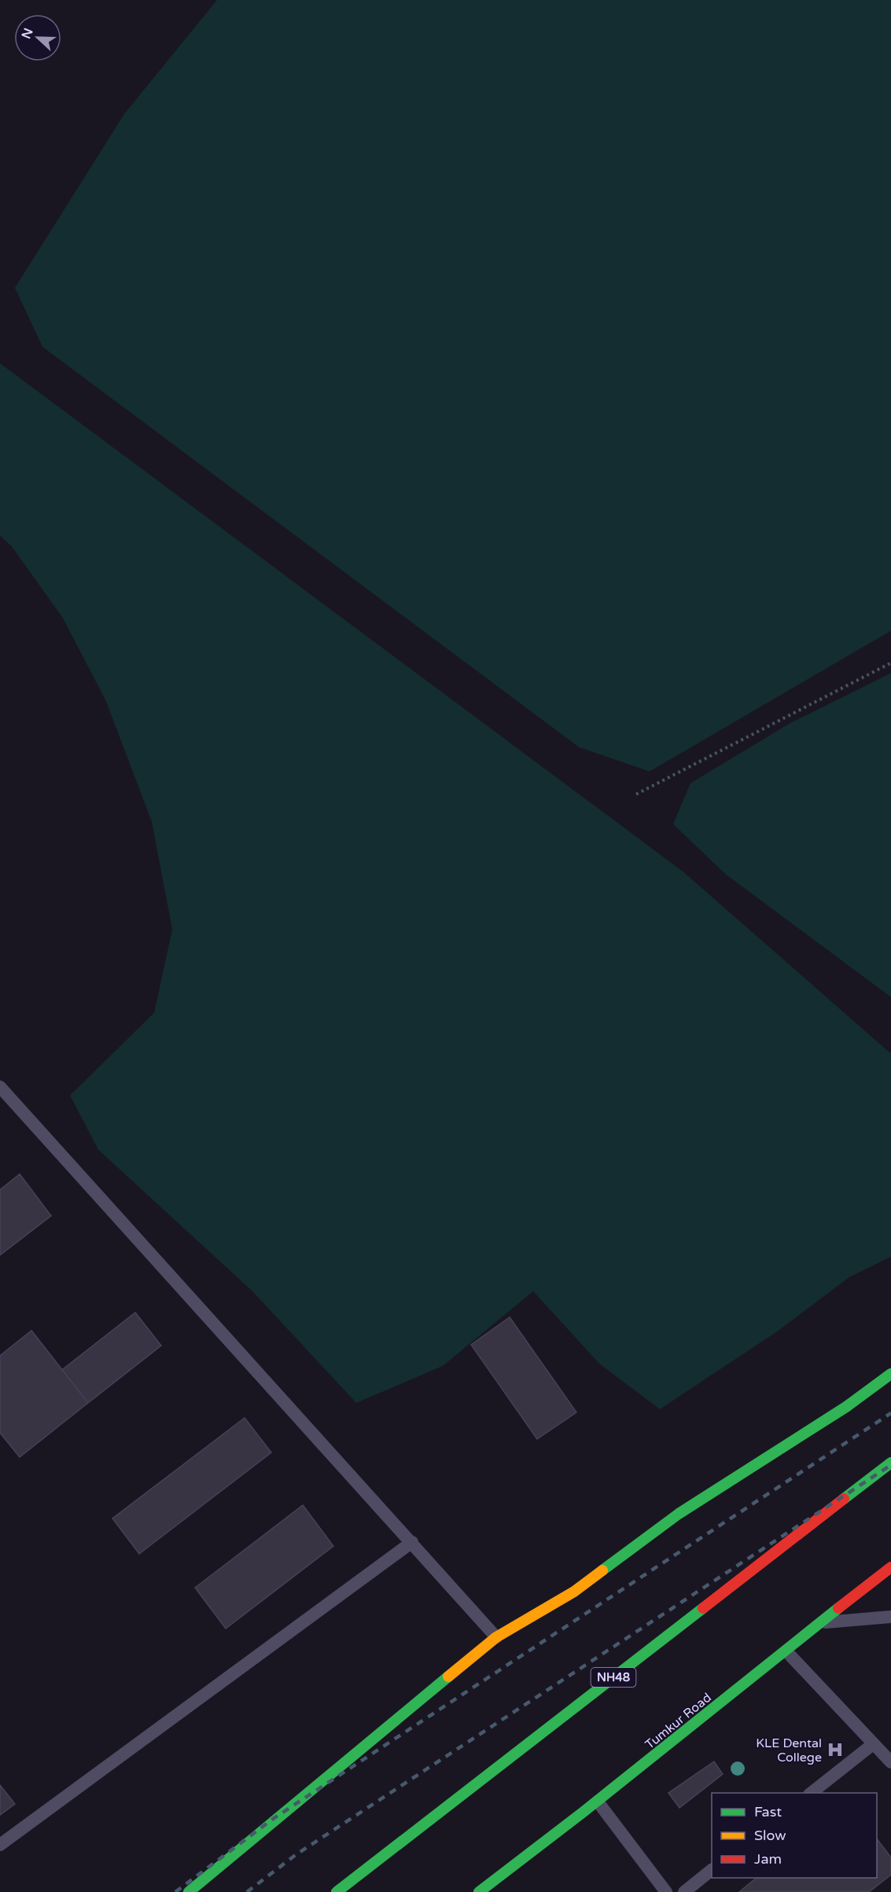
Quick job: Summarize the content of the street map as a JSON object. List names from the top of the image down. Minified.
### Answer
{"streets":{"main road":["NH48","Tumkur Road"]},"places":{"hospital":["KLE Dental College"]},"legend":["Fast","Slow","Jam"],"north":"left"}
